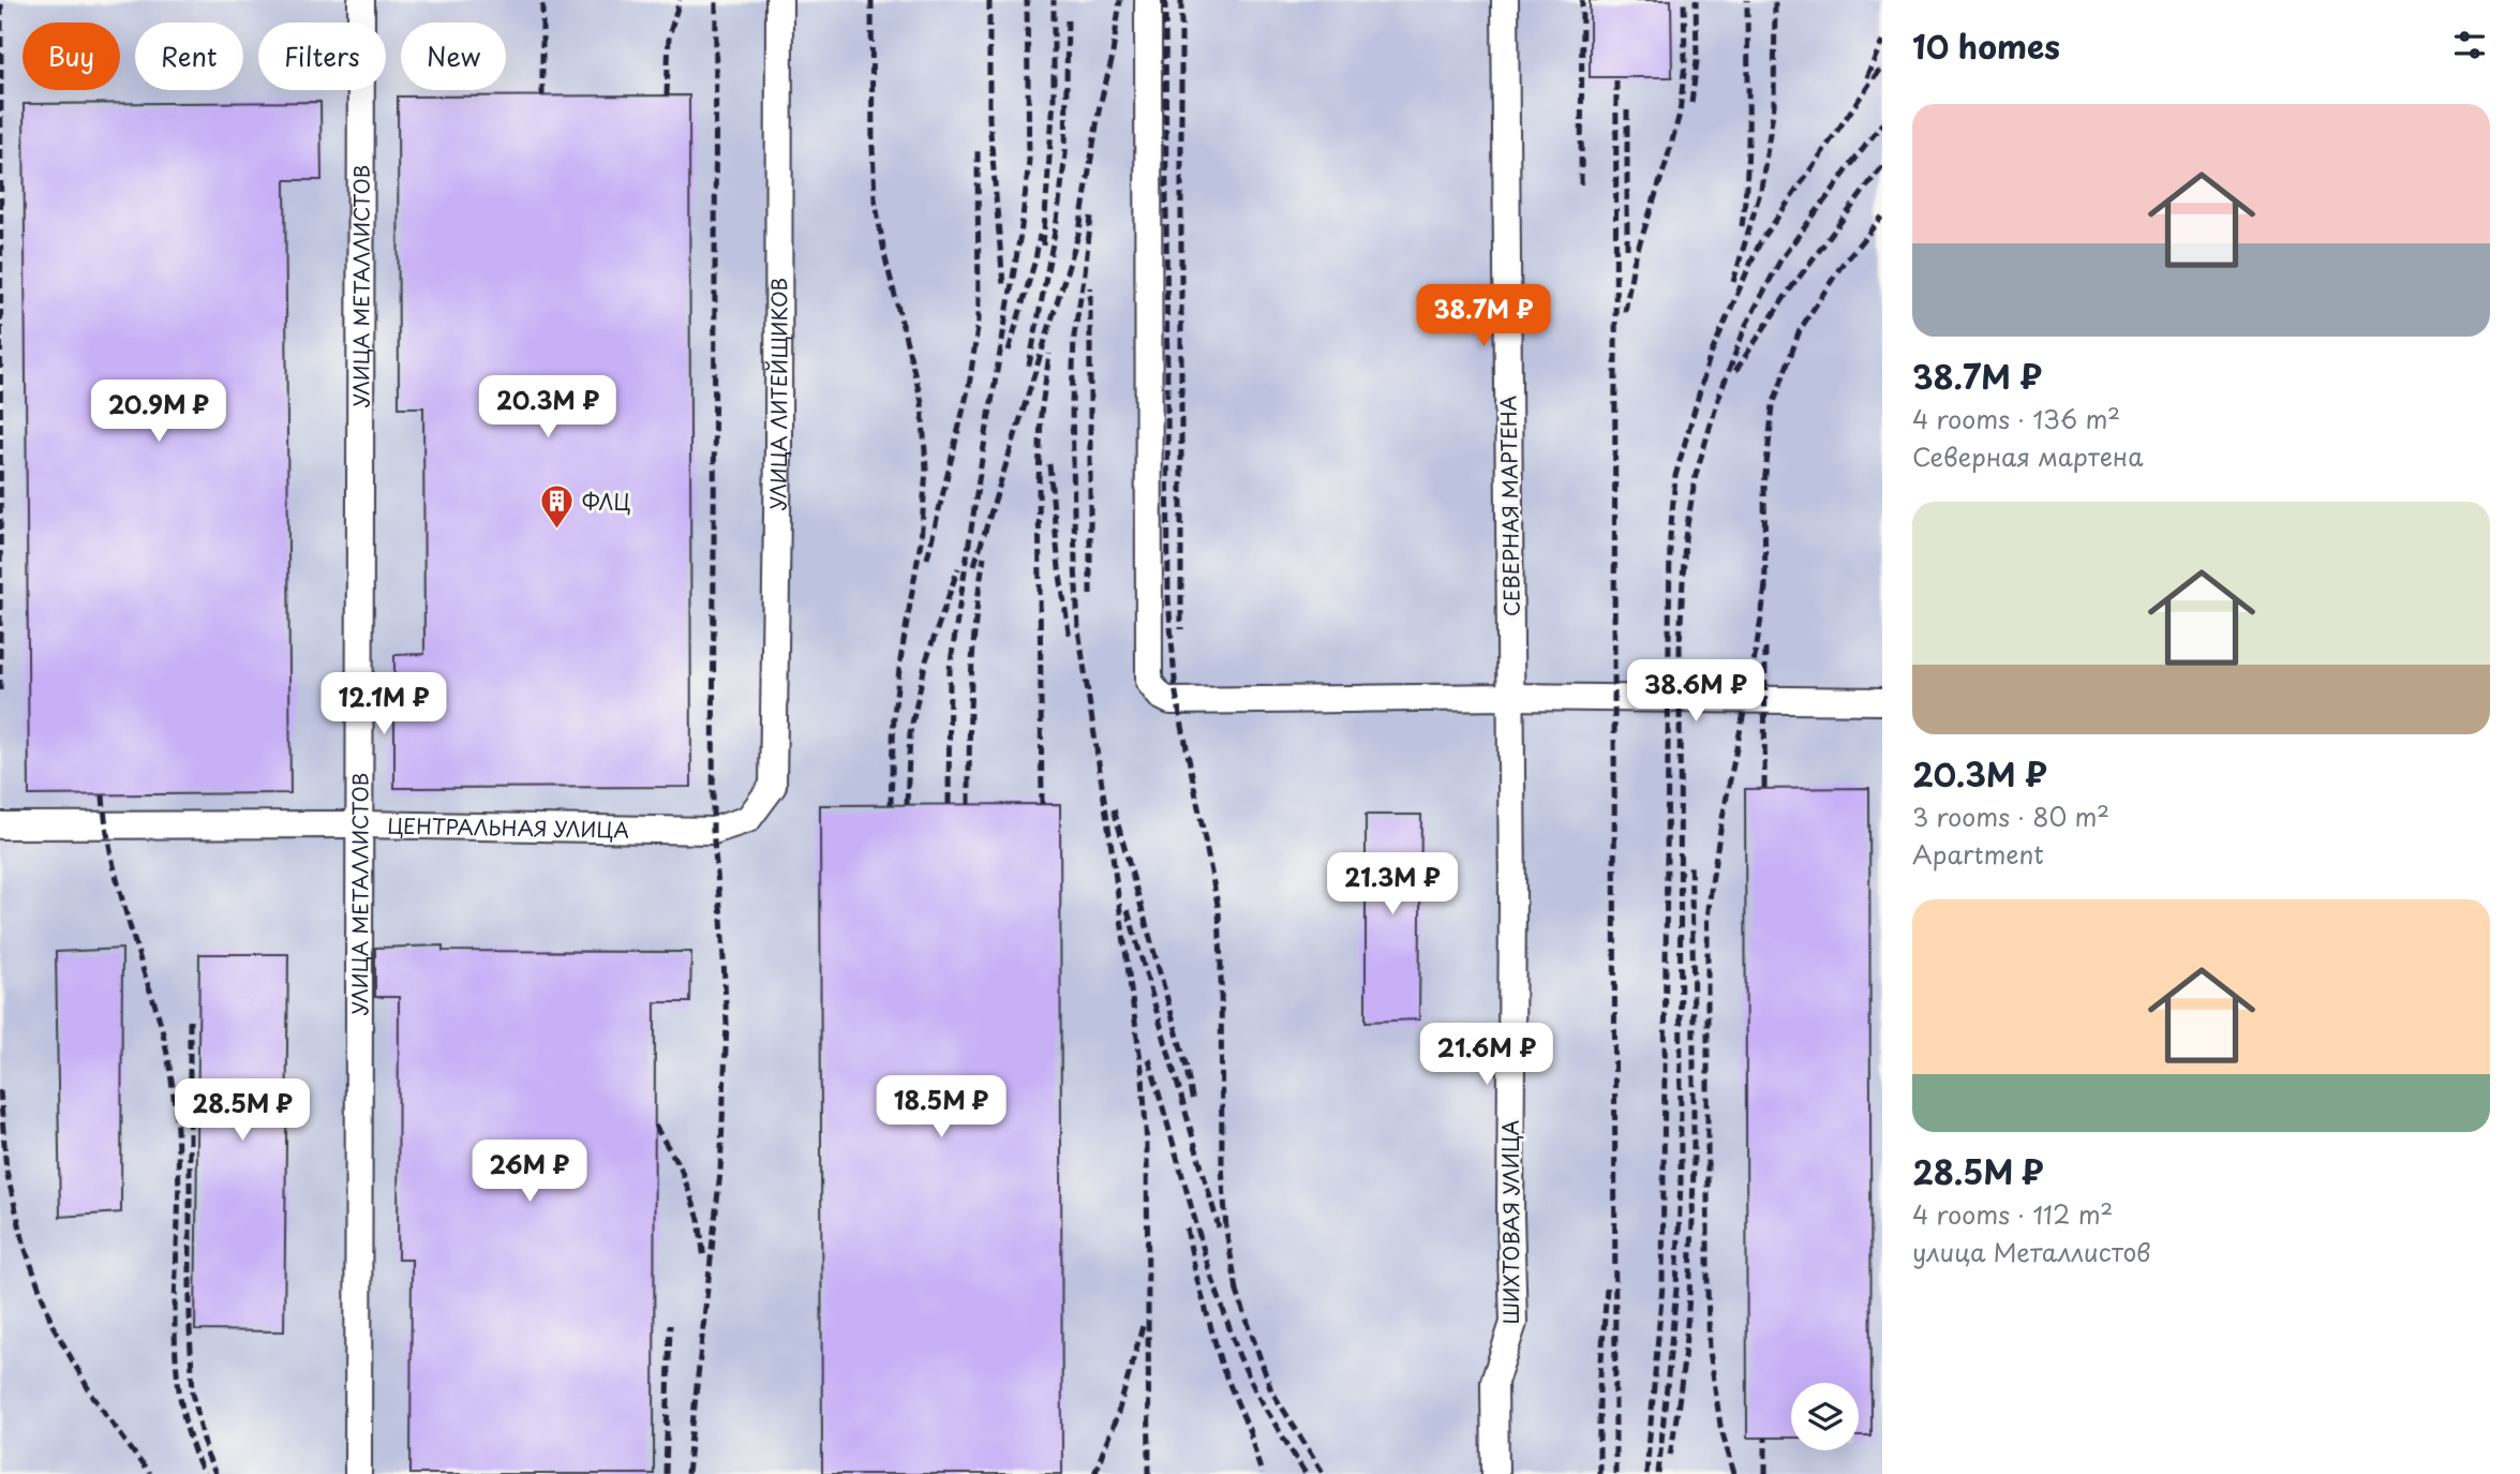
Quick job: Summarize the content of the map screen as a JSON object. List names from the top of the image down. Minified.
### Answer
{"streets":{"street":["УЛИЦА МЕТАЛЛИСТОВ","УЛИЦА ЛИТЕЙЩИКОВ","СЕВЕРНАЯ МАРТЕНА","ЦЕНТРАЛЬНАЯ УЛИЦА","ШИХТОВАЯ УЛИЦА"]},"crossings":[["УЛИЦА МЕТАЛЛИСТОВ","ЦЕНТРАЛЬНАЯ УЛИЦА"],["УЛИЦА ЛИТЕЙЩИКОВ","ЦЕНТРАЛЬНАЯ УЛИЦА"],["СЕВЕРНАЯ МАРТЕНА","ШИХТОВАЯ УЛИЦА"]],"places":{"building":["ФЛЦ"]},"page":{"heading":"10 homes","chip":["Buy","Rent","Filters","New"],"list":[{"name":"38.7M ₽","note":"4 rooms · 136 m² · Северная мартена"},{"name":"20.3M ₽","note":"3 rooms · 80 m² · Apartment"},{"name":"28.5M ₽","note":"4 rooms · 112 m² · улица Металлистов"}],"price":["38.7M ₽","20.3M ₽","20.9M ₽","38.6M ₽","12.1M ₽","21.3M ₽","21.6M ₽","18.5M ₽","28.5M ₽","26M ₽"]}}
